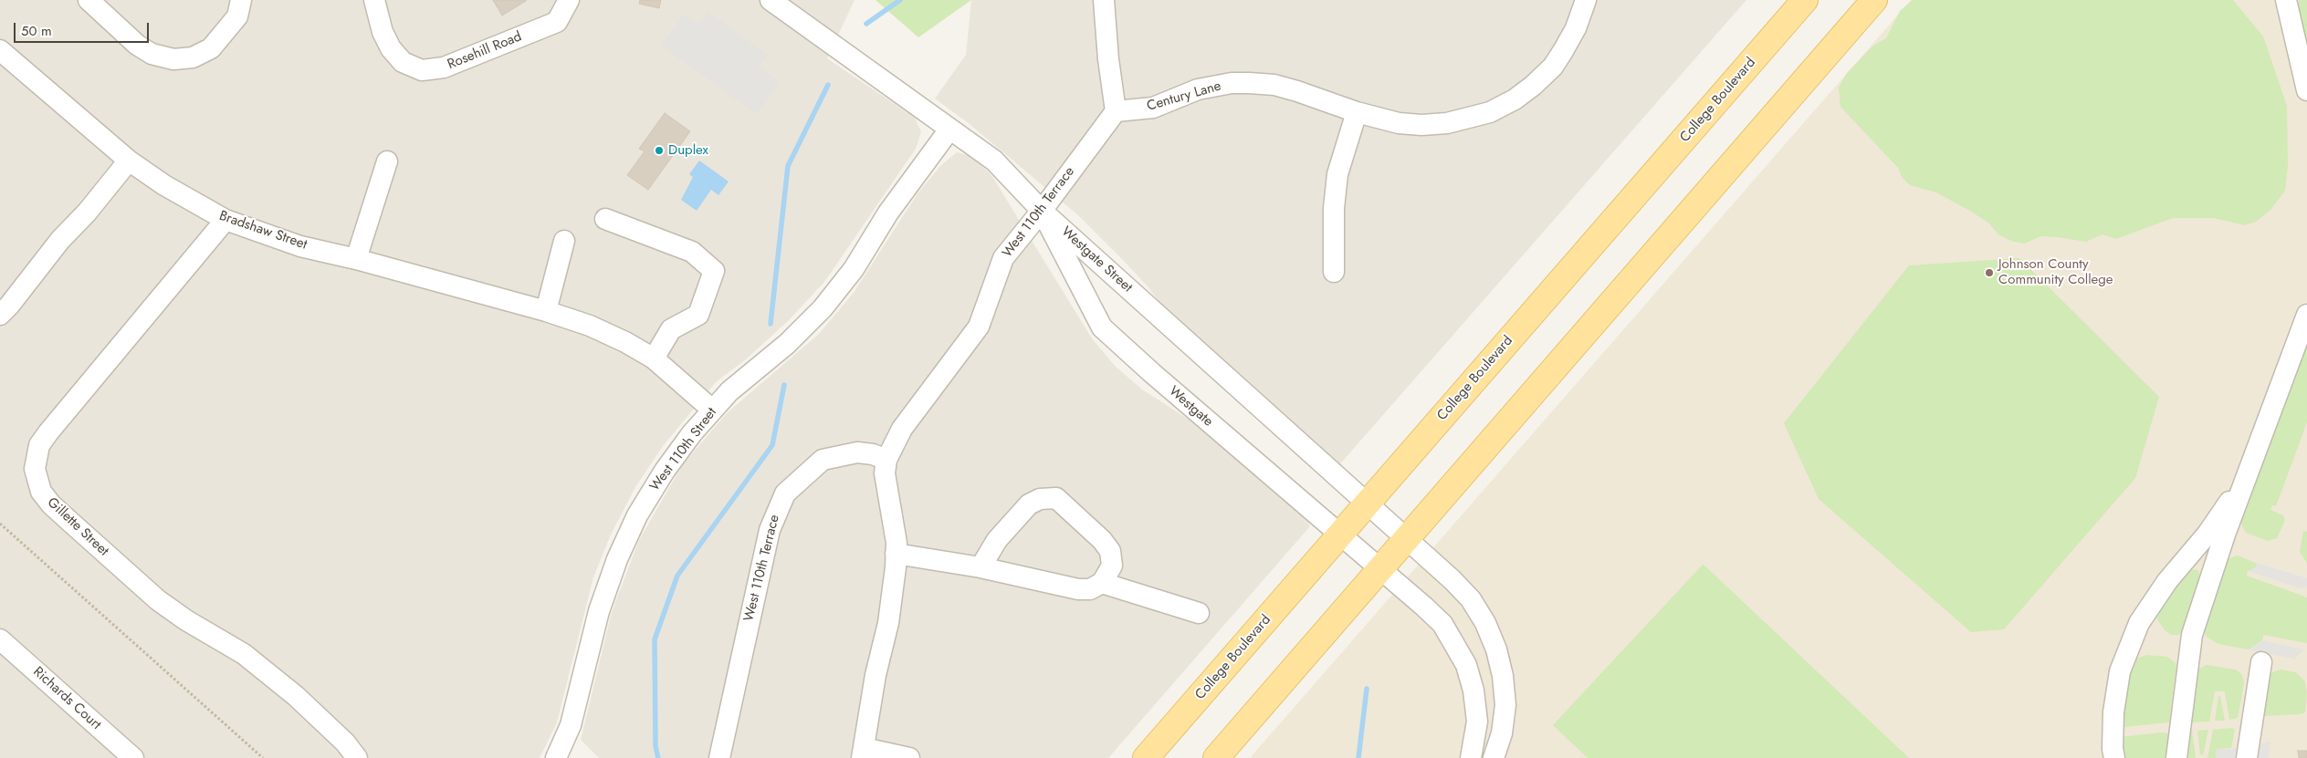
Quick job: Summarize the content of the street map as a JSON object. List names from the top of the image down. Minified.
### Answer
{"streets":{"main road":["College Boulevard"],"street":["Rosehill Road","Century Lane","West 110th Terrace","Bradshaw Street","Westgate Street","Westgate","West 110th Street","Gillette Street","Richards Court"]},"crossings":[["Century Lane","West 110th Terrace"],["College Boulevard","Westgate Street"],["College Boulevard","Westgate"],["West 110th Terrace","Westgate Street"],["West 110th Terrace","Westgate"],["Bradshaw Street","West 110th Street"],["Bradshaw Street","Gillette Street"],["Westgate Street","Westgate"],["Westgate Street","West 110th Street"]],"places":["Duplex","Johnson County Community College"],"scale_bar":"50 m"}
